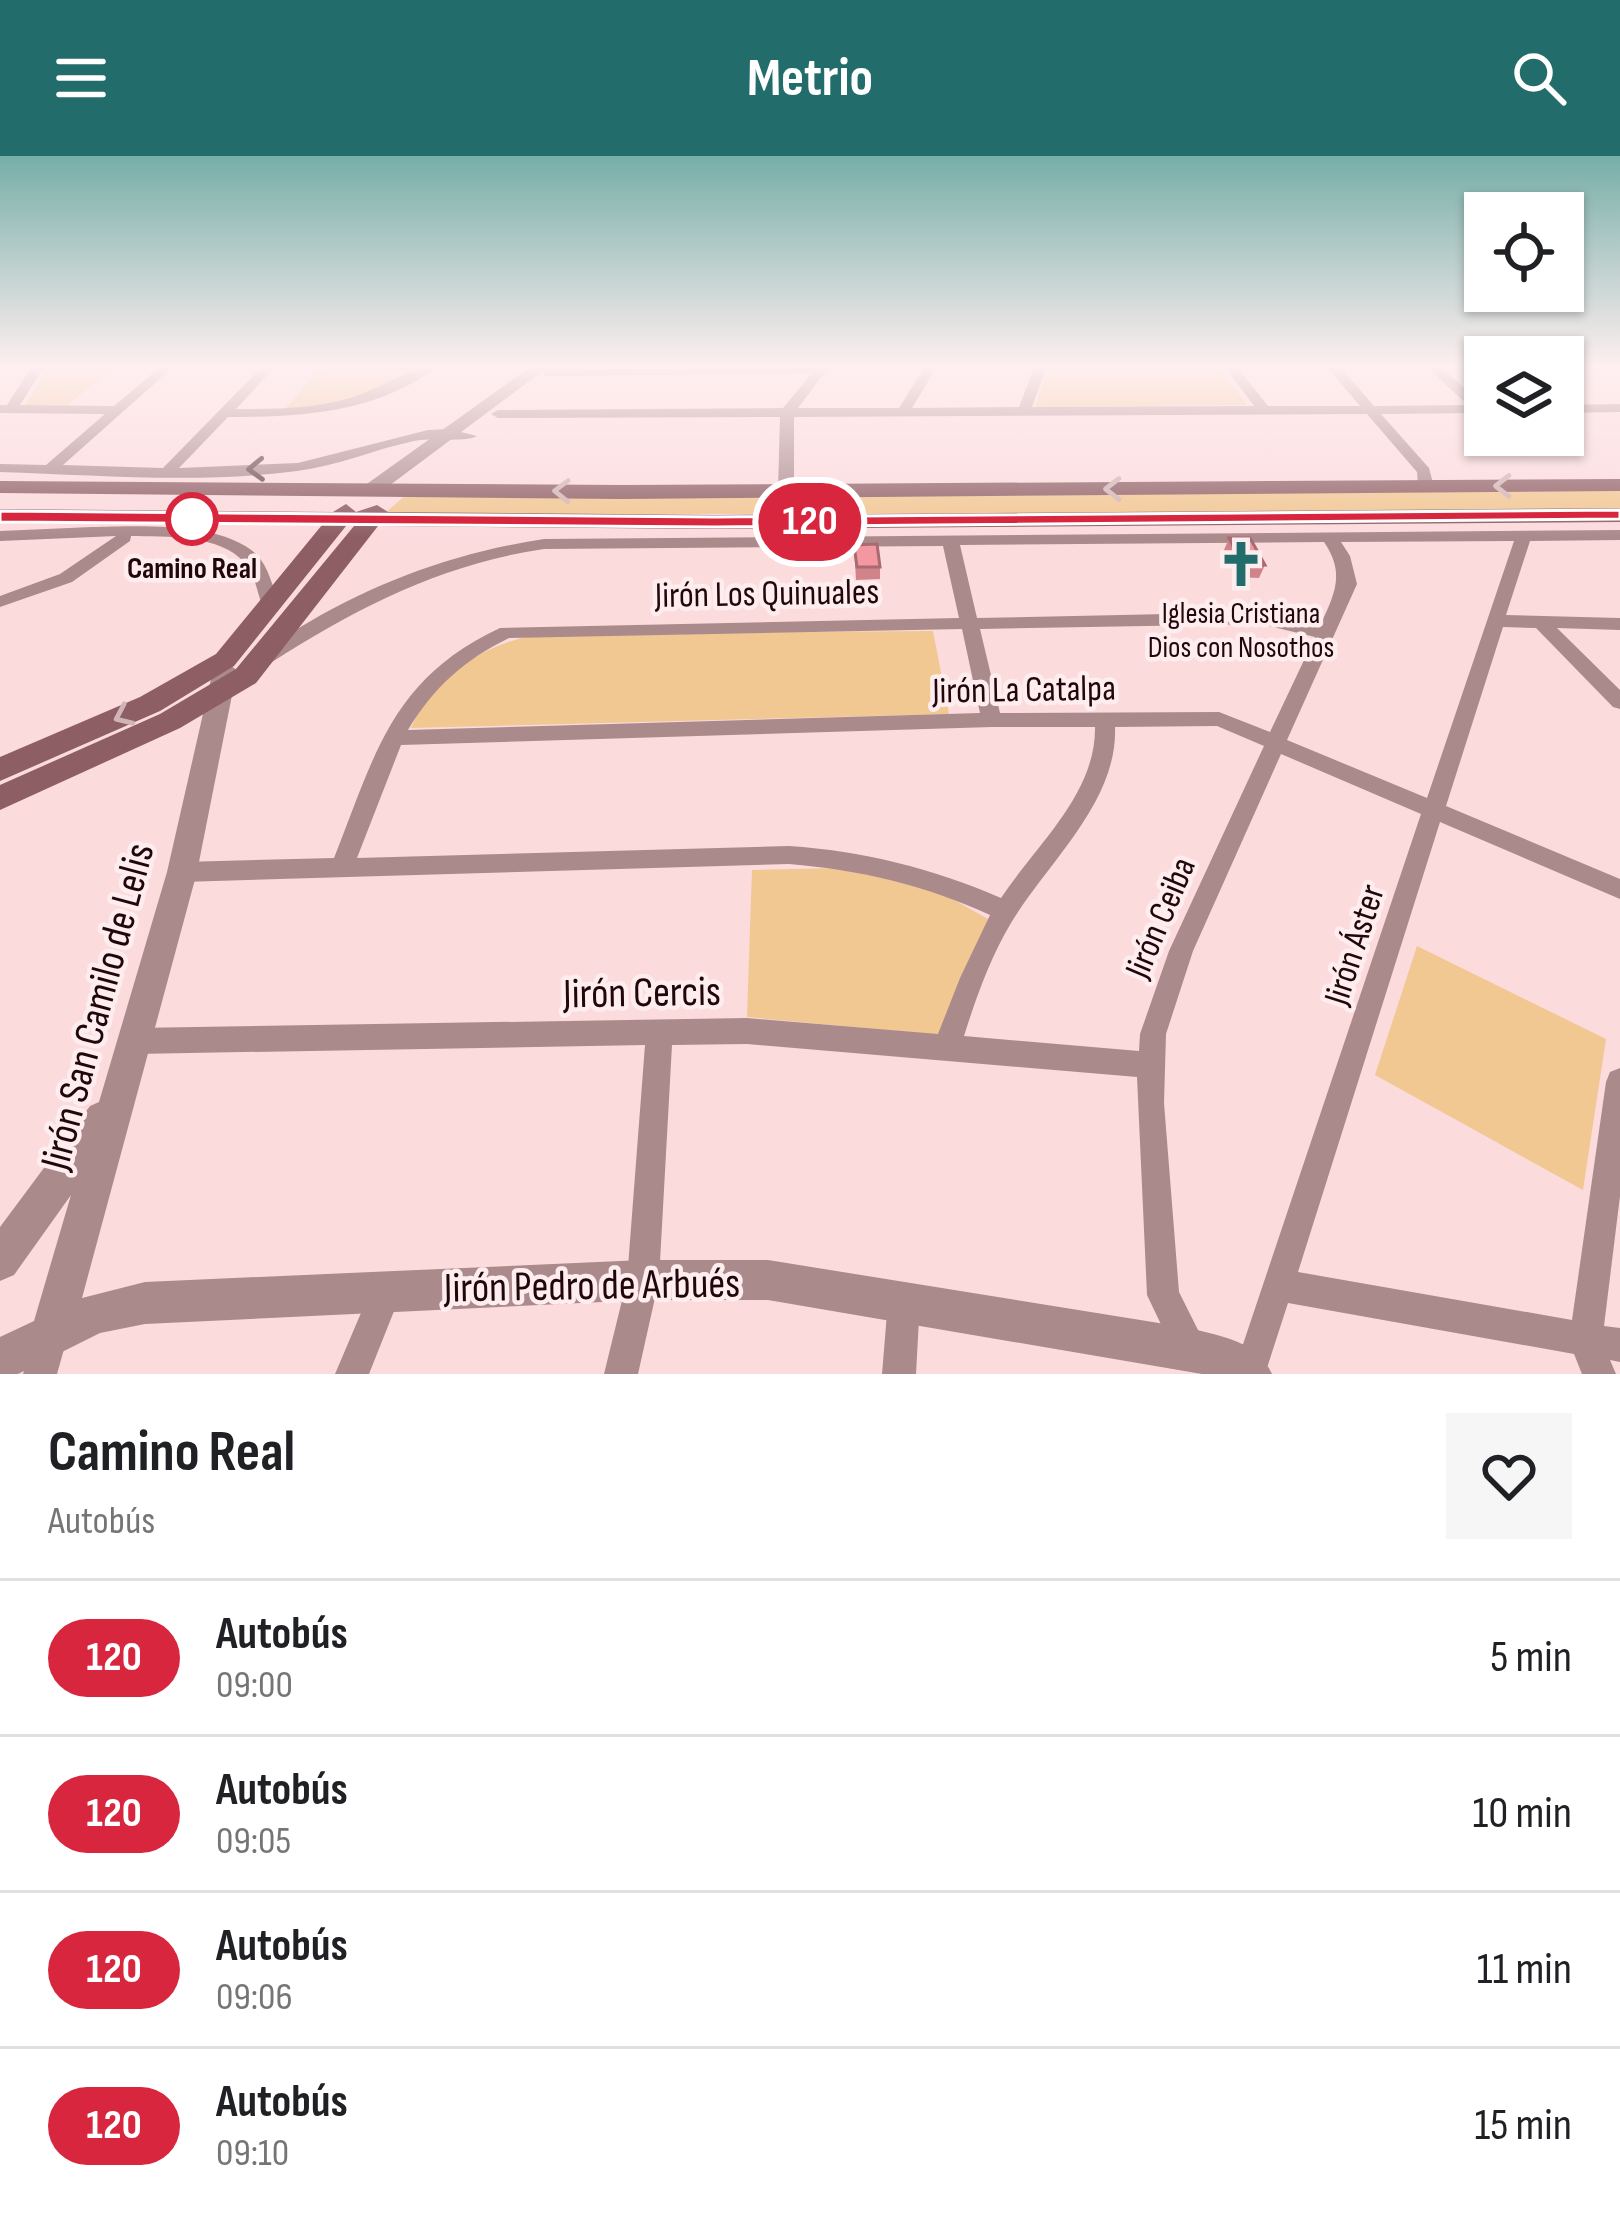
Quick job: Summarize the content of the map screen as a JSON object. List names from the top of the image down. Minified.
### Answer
{"streets":{"street":["Jirón Los Quinuales","Jirón La Catalpa","Jirón Ceiba","Jirón Áster","Jirón Cercis","Jirón San Camilo de Lelis","Jirón Pedro de Arbués"]},"crossings":[["Jirón Los Quinuales","Jirón La Catalpa"],["Jirón Los Quinuales","Jirón Ceiba"],["Jirón La Catalpa","Jirón Ceiba"],["Jirón La Catalpa","Jirón Áster"],["Jirón Ceiba","Jirón Cercis"],["Jirón Ceiba","Jirón Pedro de Arbués"],["Jirón Áster","Jirón Pedro de Arbués"],["Jirón Cercis","Jirón San Camilo de Lelis"],["Jirón San Camilo de Lelis","Jirón Pedro de Arbués"]],"places":{"other":["Camino Real"],"church":["Iglesia Cristiana Dios con Nosothos"]},"lines":["bus line 120"],"page":{"header":"Metrio","on_map":"120","heading":["Camino Real","Autobús"],"list":[{"mark":"120","name":"Autobús","note":"09:00","value":"5 min"},{"mark":"120","name":"Autobús","note":"09:05","value":"10 min"},{"mark":"120","name":"Autobús","note":"09:06","value":"11 min"},{"mark":"120","name":"Autobús","note":"09:10","value":"15 min"}]}}
